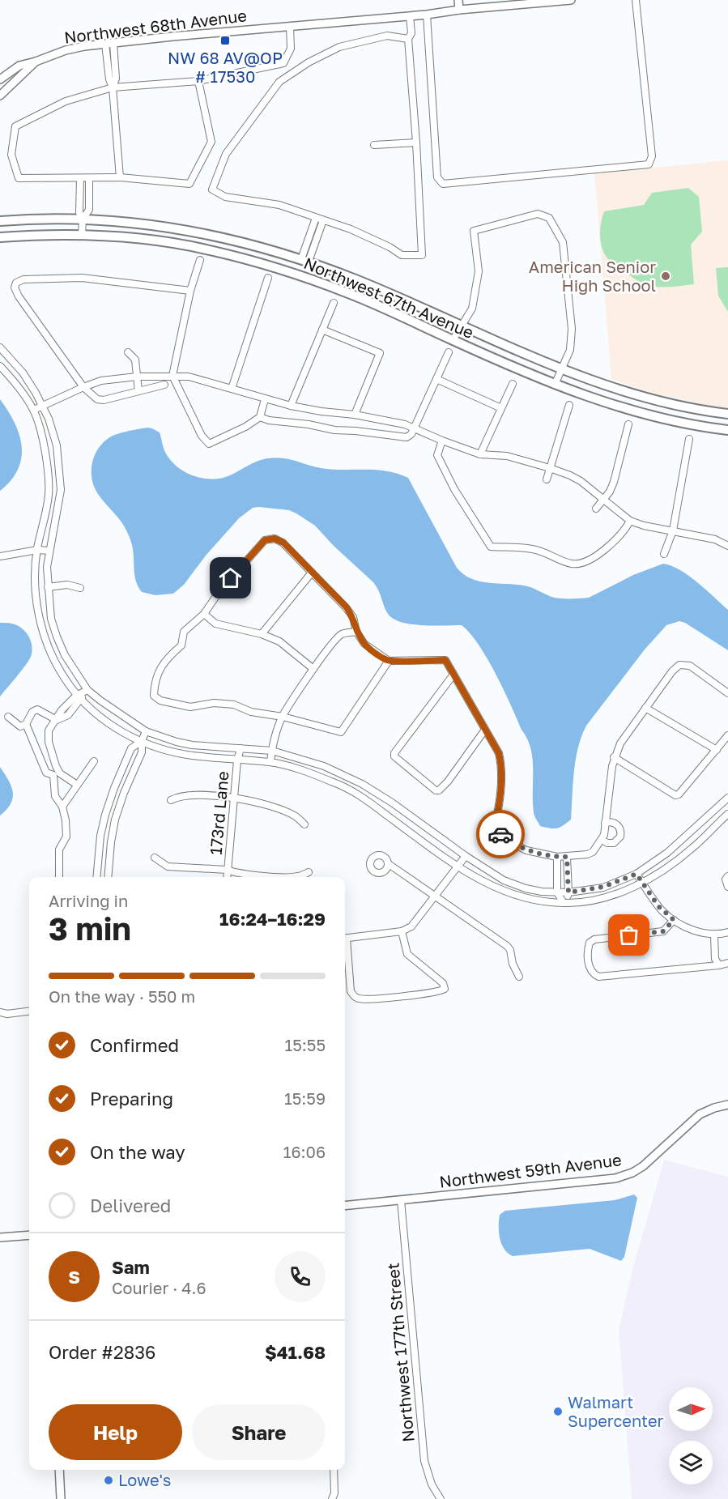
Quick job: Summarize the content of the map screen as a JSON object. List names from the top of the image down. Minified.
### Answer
{"streets":{"main road":["Northwest 67th Avenue"],"street":["Northwest 68th Avenue","173rd Lane","Northwest 59th Avenue","Northwest 177th Street"]},"crossings":[["Northwest 59th Avenue","Northwest 177th Street"]],"places":{"transit":["NW 68 AV@OP # 17530"],"other":["American Senior High School","Walmart Supercenter","Lowe's"]},"north":"right","page":{"heading":["3 min","Arriving in","16:24–16:29"],"panel":["Sam","Courier · 4.6","Order #2836","$41.68"],"bar":"On the way · 550 m","list":[["Confirmed","15:55"],["Preparing","15:59"],["On the way","16:06"],"Delivered"],"round":"S","buttons":["Help","Share"]}}
